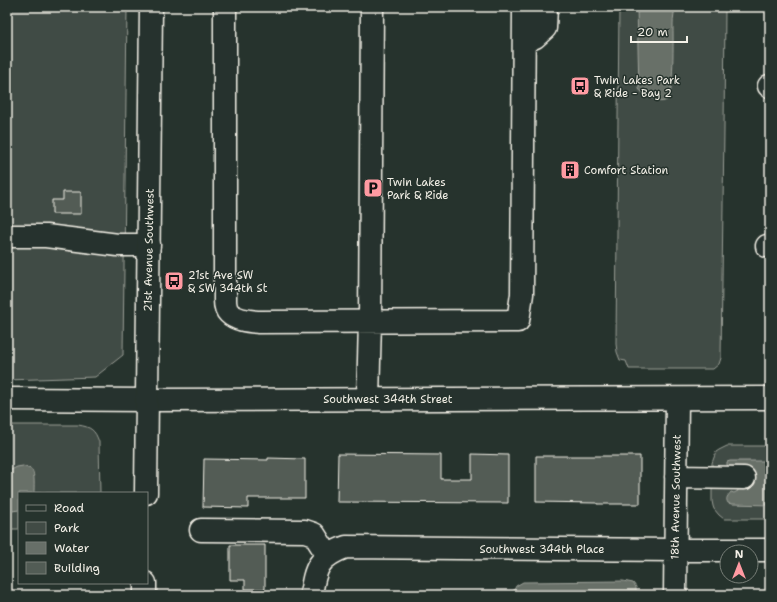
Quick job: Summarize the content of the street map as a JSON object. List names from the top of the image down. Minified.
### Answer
{"streets":{"street":["21st Avenue Southwest","Southwest 344th Street","18th Avenue Southwest","Southwest 344th Place"]},"crossings":[["21st Avenue Southwest","Southwest 344th Street"],["Southwest 344th Street","18th Avenue Southwest"],["18th Avenue Southwest","Southwest 344th Place"]],"places":{"bus stop":["Twin Lakes Park & Ride - Bay 2","21st Ave SW & SW 344th St"],"building":["Comfort Station"],"parking":["Twin Lakes Park & Ride"]},"legend":["Road","Park","Water","Building"],"scale_bar":"20 m","north":"top"}
